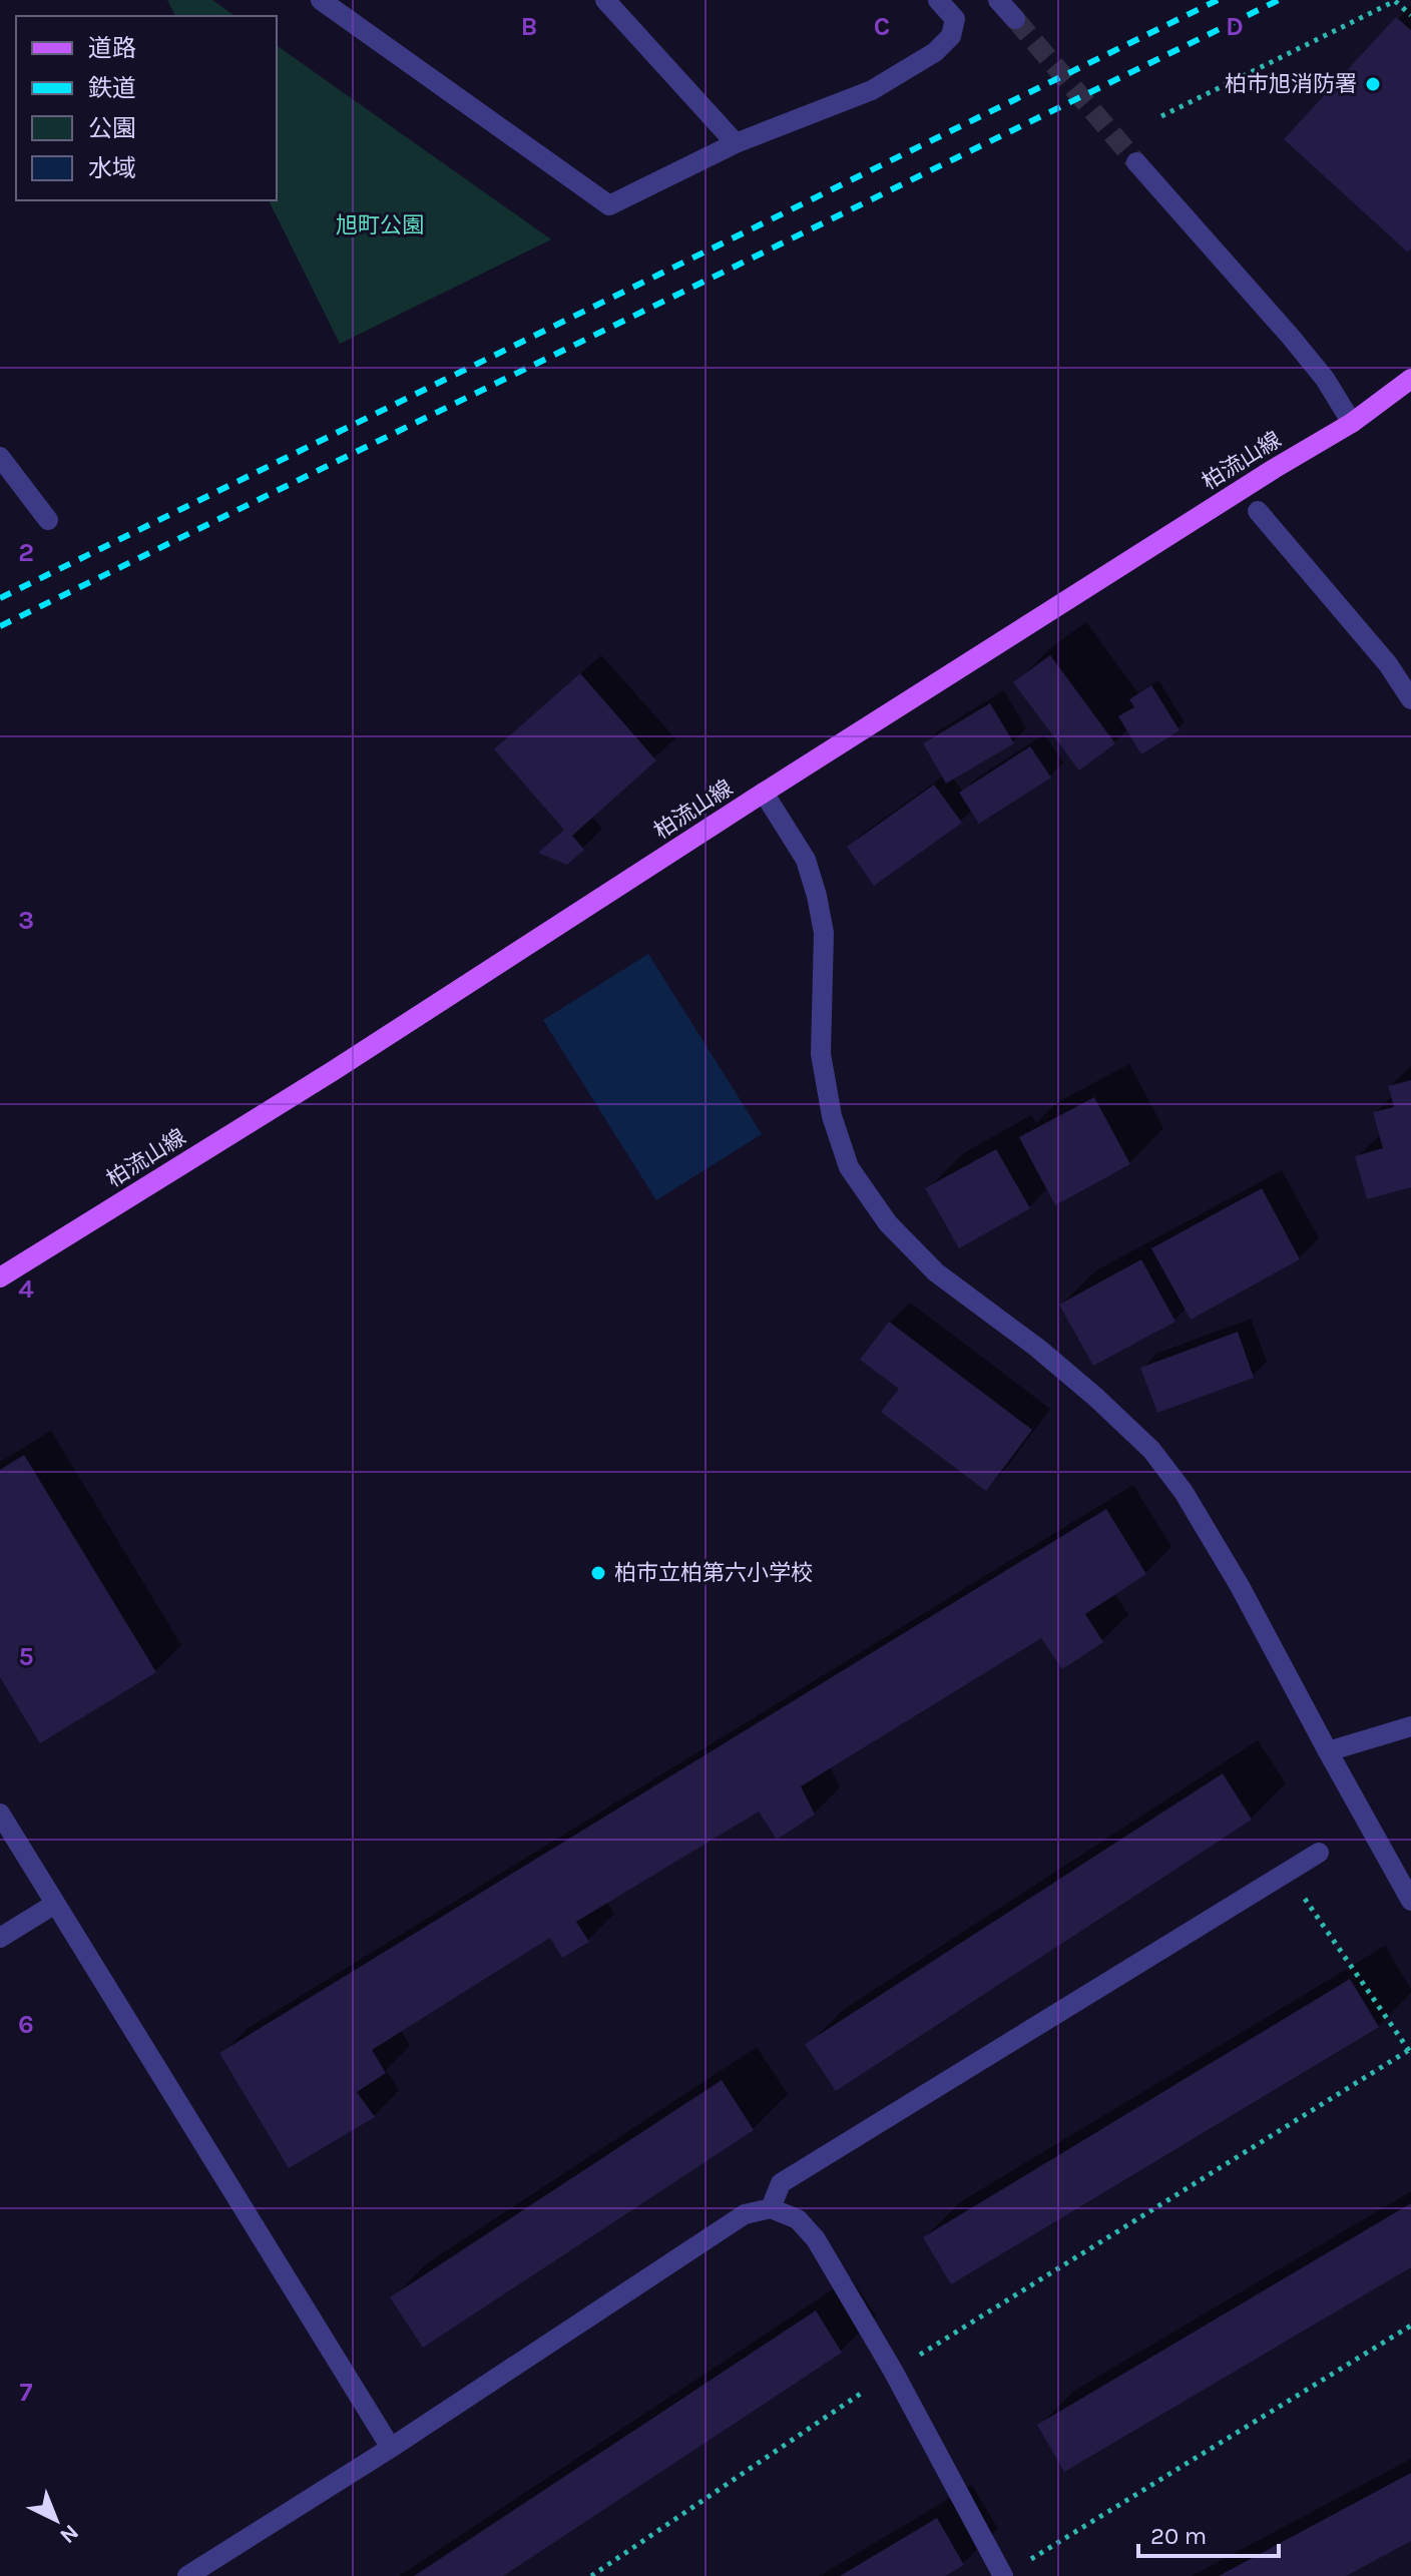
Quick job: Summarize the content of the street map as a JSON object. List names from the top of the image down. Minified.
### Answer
{"streets":{"main road":["柏流山線"]},"parks":["旭町公園"],"places":["柏市旭消防署","柏市立柏第六小学校"],"legend":["道路","鉄道","公園","水域"],"scale_bar":"20 m","north":"bottom right","grid":{"columns":["B","C","D"],"rows":["2","3","4","5","6","7"]}}
